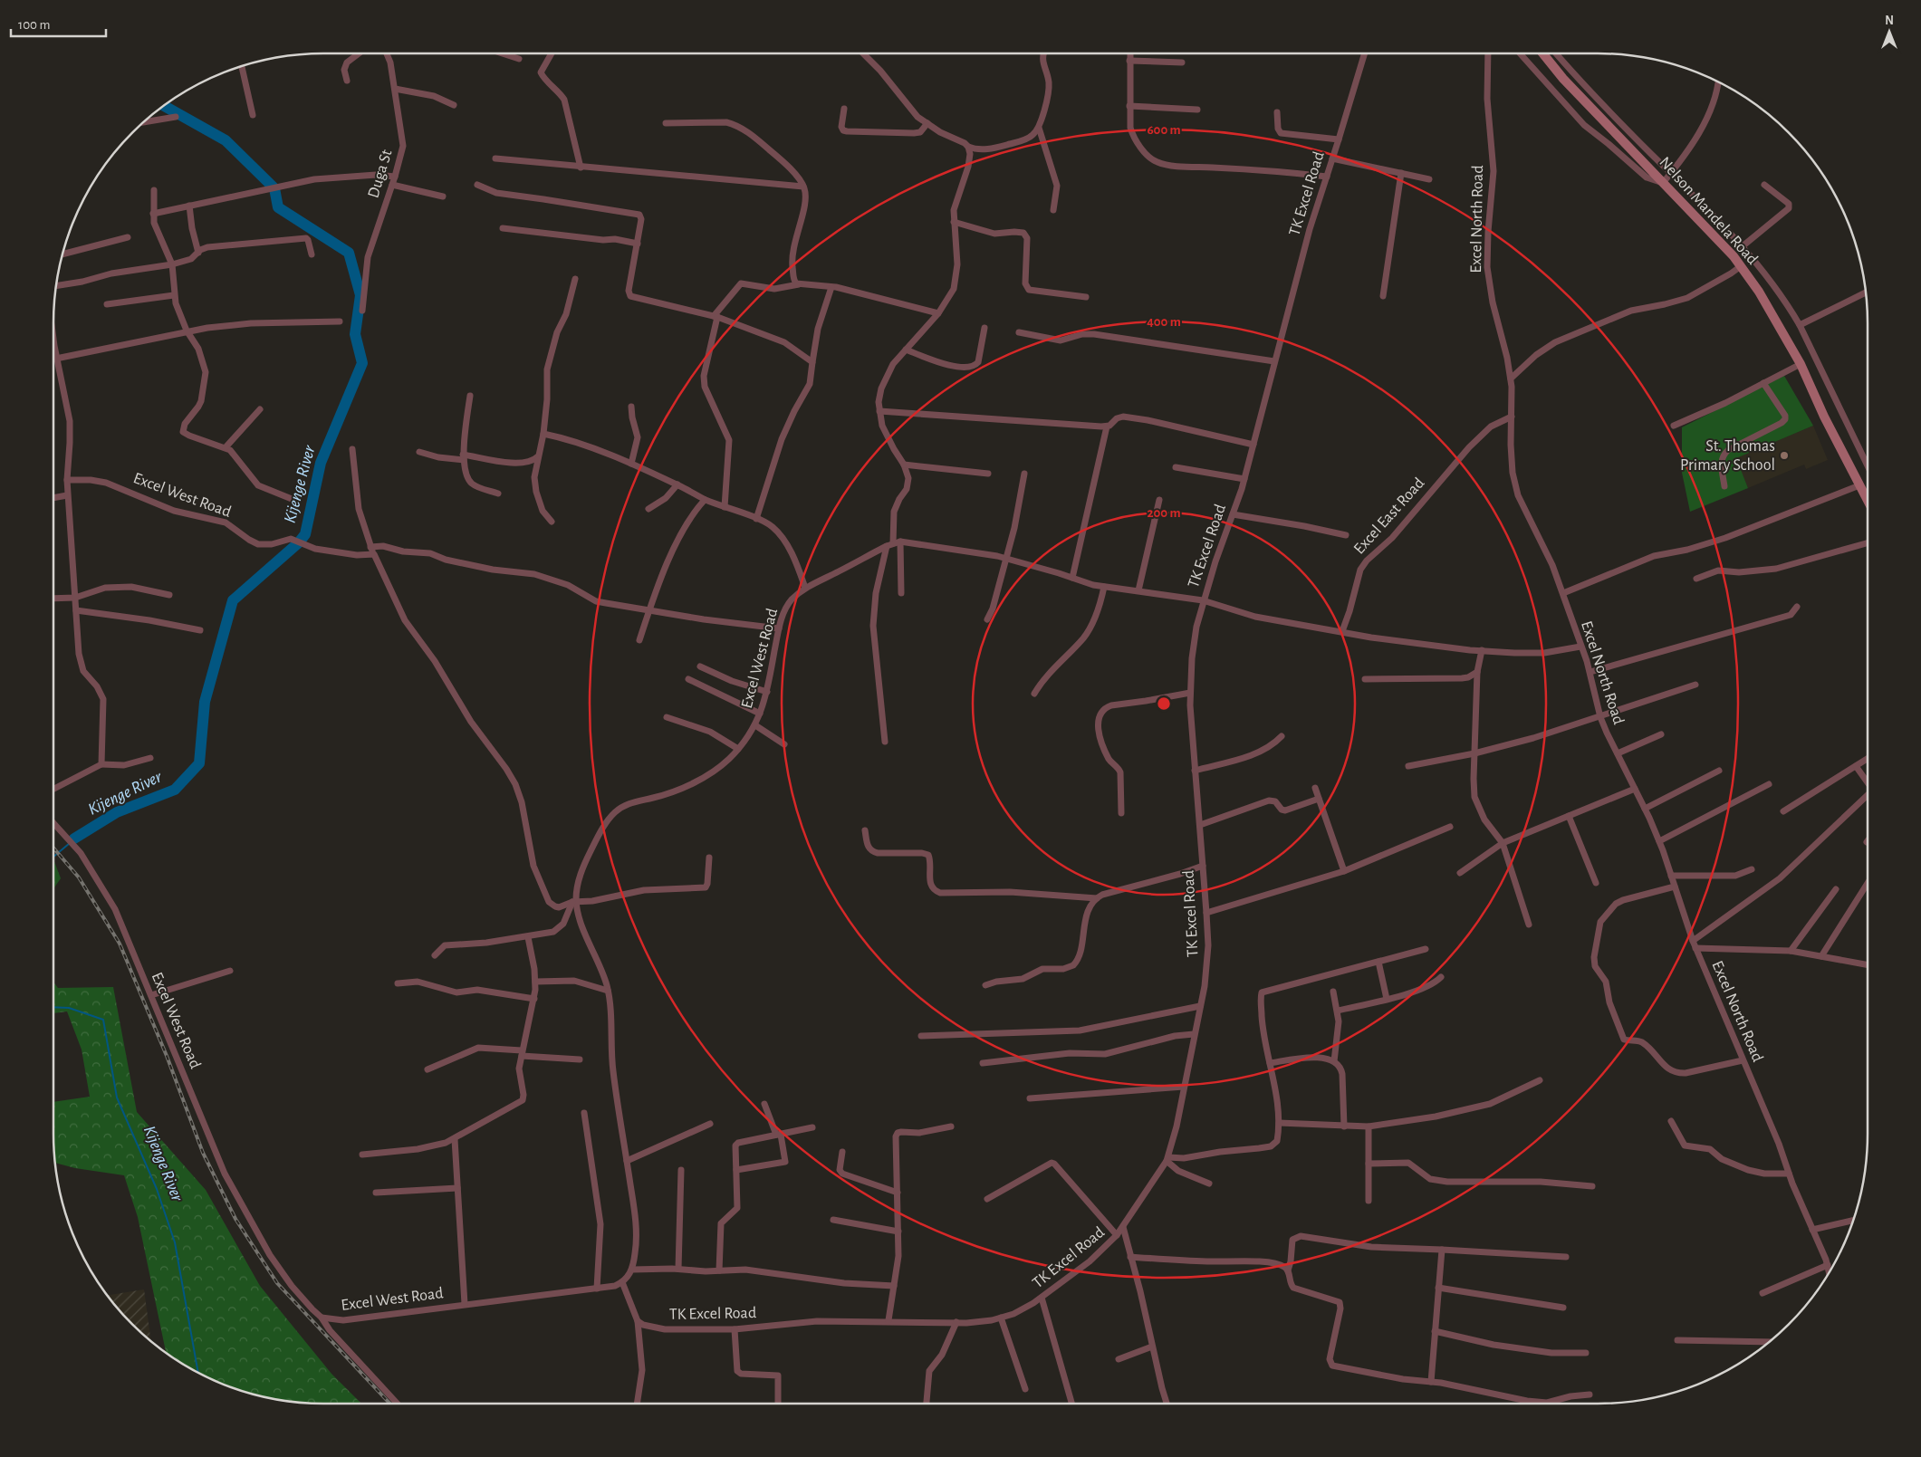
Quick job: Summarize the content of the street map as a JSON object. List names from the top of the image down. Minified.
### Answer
{"streets":{"main road":["Nelson Mandela Road"],"street":["Duga St","TK Excel Road","Excel North Road","Excel West Road","Excel East Road"]},"crossings":[["Excel North Road","Excel East Road"]],"water":["Kijenge River"],"places":["St. Thomas Primary School"],"scale_bar":"100 m","north":"top","rings":["600 m","400 m","200 m"]}
